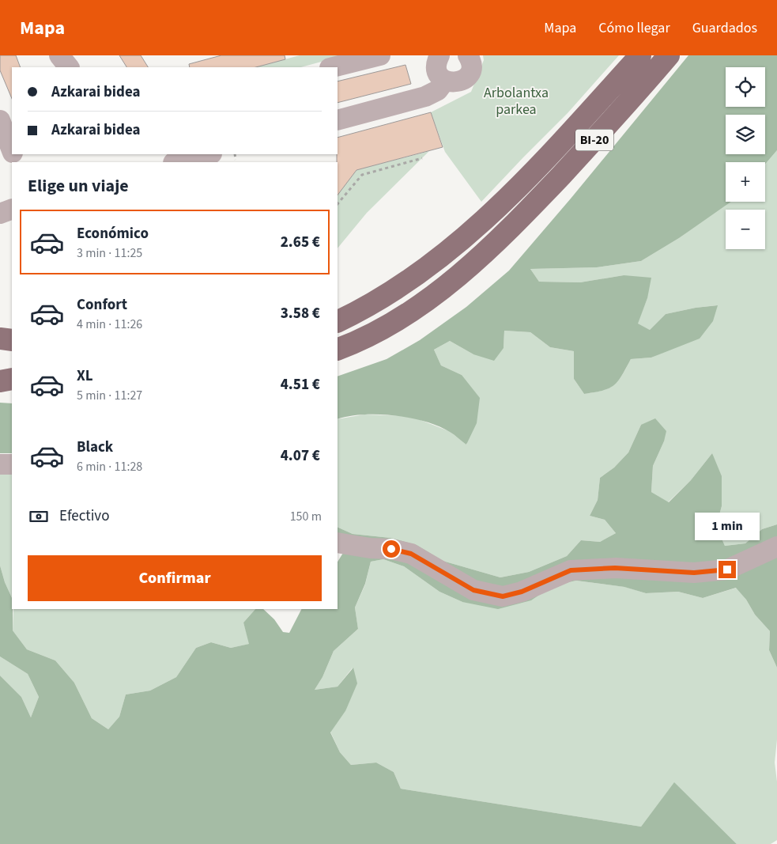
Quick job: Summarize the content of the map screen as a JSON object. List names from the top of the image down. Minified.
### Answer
{"streets":{"main road":["BI-20"]},"parks":["Arbolantxa parkea"],"page":{"header":"Mapa","nav":["Mapa","Cómo llegar","Guardados"],"map_buttons":["+","−"],"banner":["Azkarai bidea","Azkarai bidea"],"heading":"Elige un viaje","list":[{"name":"Económico","note":"3 min · 11:25","value":"2.65 €"},{"name":"Confort","note":"4 min · 11:26","value":"3.58 €"},{"name":"XL","note":"5 min · 11:27","value":"4.51 €"},{"name":"Black","note":"6 min · 11:28","value":"4.07 €"}],"pay":["Efectivo","150 m"],"bubble":"1 min","buttons":"Confirmar"}}
